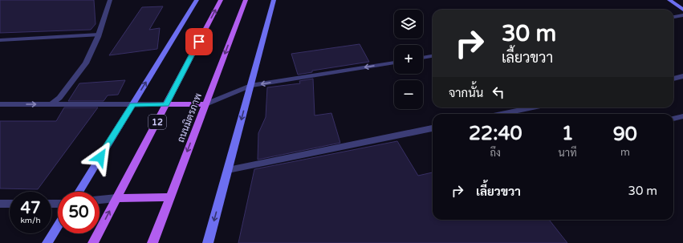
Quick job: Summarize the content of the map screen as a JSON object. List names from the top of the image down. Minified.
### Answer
{"streets":{"main road":["ถนนมิตรภาพ","12"]},"page":{"map_buttons":["+","−"],"turn":["30 m","เลี้ยวขวา"],"then":"จากนั้น","eta":["22:40","ถึง","1","นาที","90","m"],"list":[{"name":"เลี้ยวขวา","value":"30 m"}],"speed":"47 km/h","limit":"50"}}
